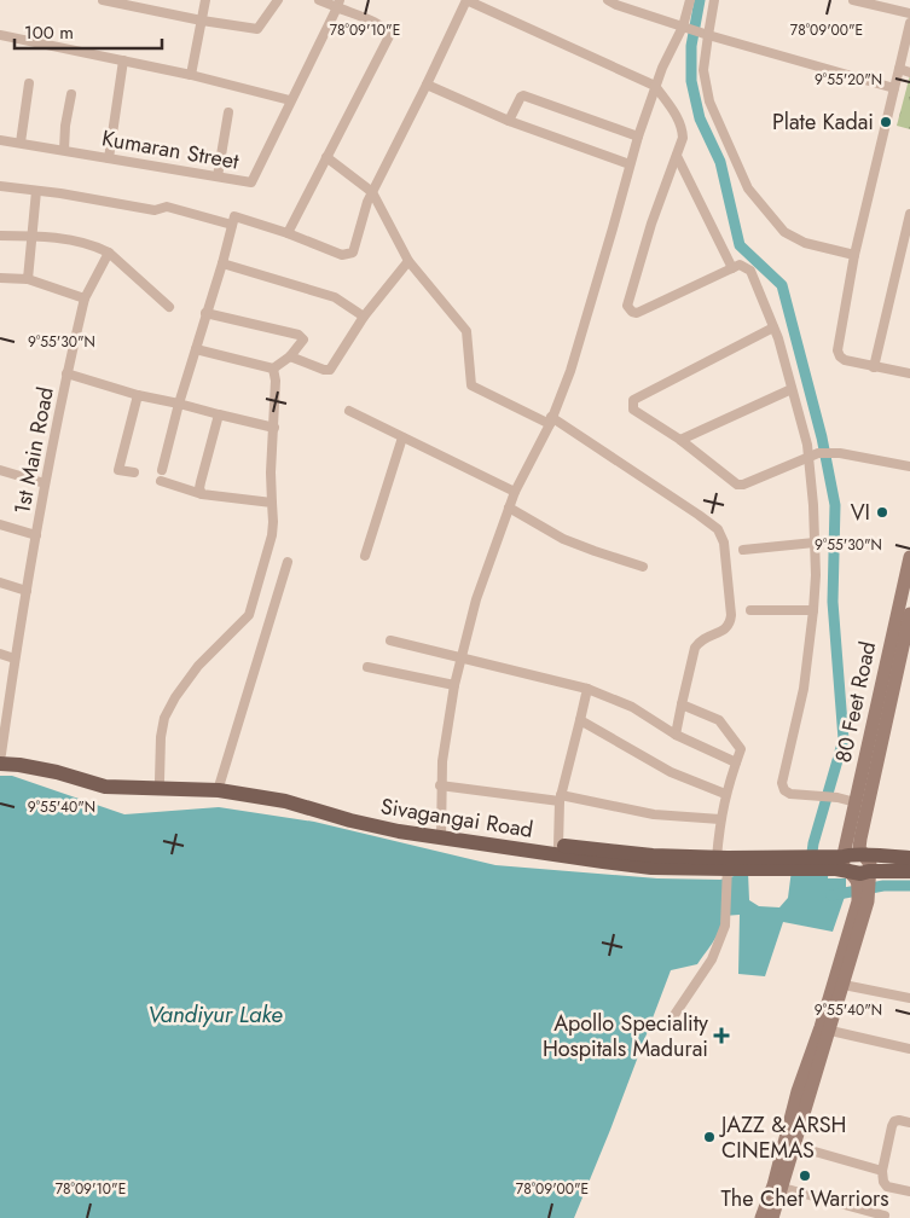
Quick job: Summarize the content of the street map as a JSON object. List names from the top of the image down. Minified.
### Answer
{"streets":{"main road":["80 Feet Road","Sivagangai Road"],"street":["Kumaran Street","1st Main Road"]},"crossings":[["1st Main Road","Sivagangai Road"],["80 Feet Road","Sivagangai Road"]],"water":["Vandiyur Lake"],"places":{"other":["Plate Kadai","VI","JAZZ & ARSH CINEMAS","The Chef Warriors"],"health":["Apollo Speciality Hospitals Madurai"]},"scale_bar":"100 m","coordinates":["78°09'10\"E","78°09'00\"E","9°55'20\"N","9°55'30\"N","9°55'40\"N"]}
